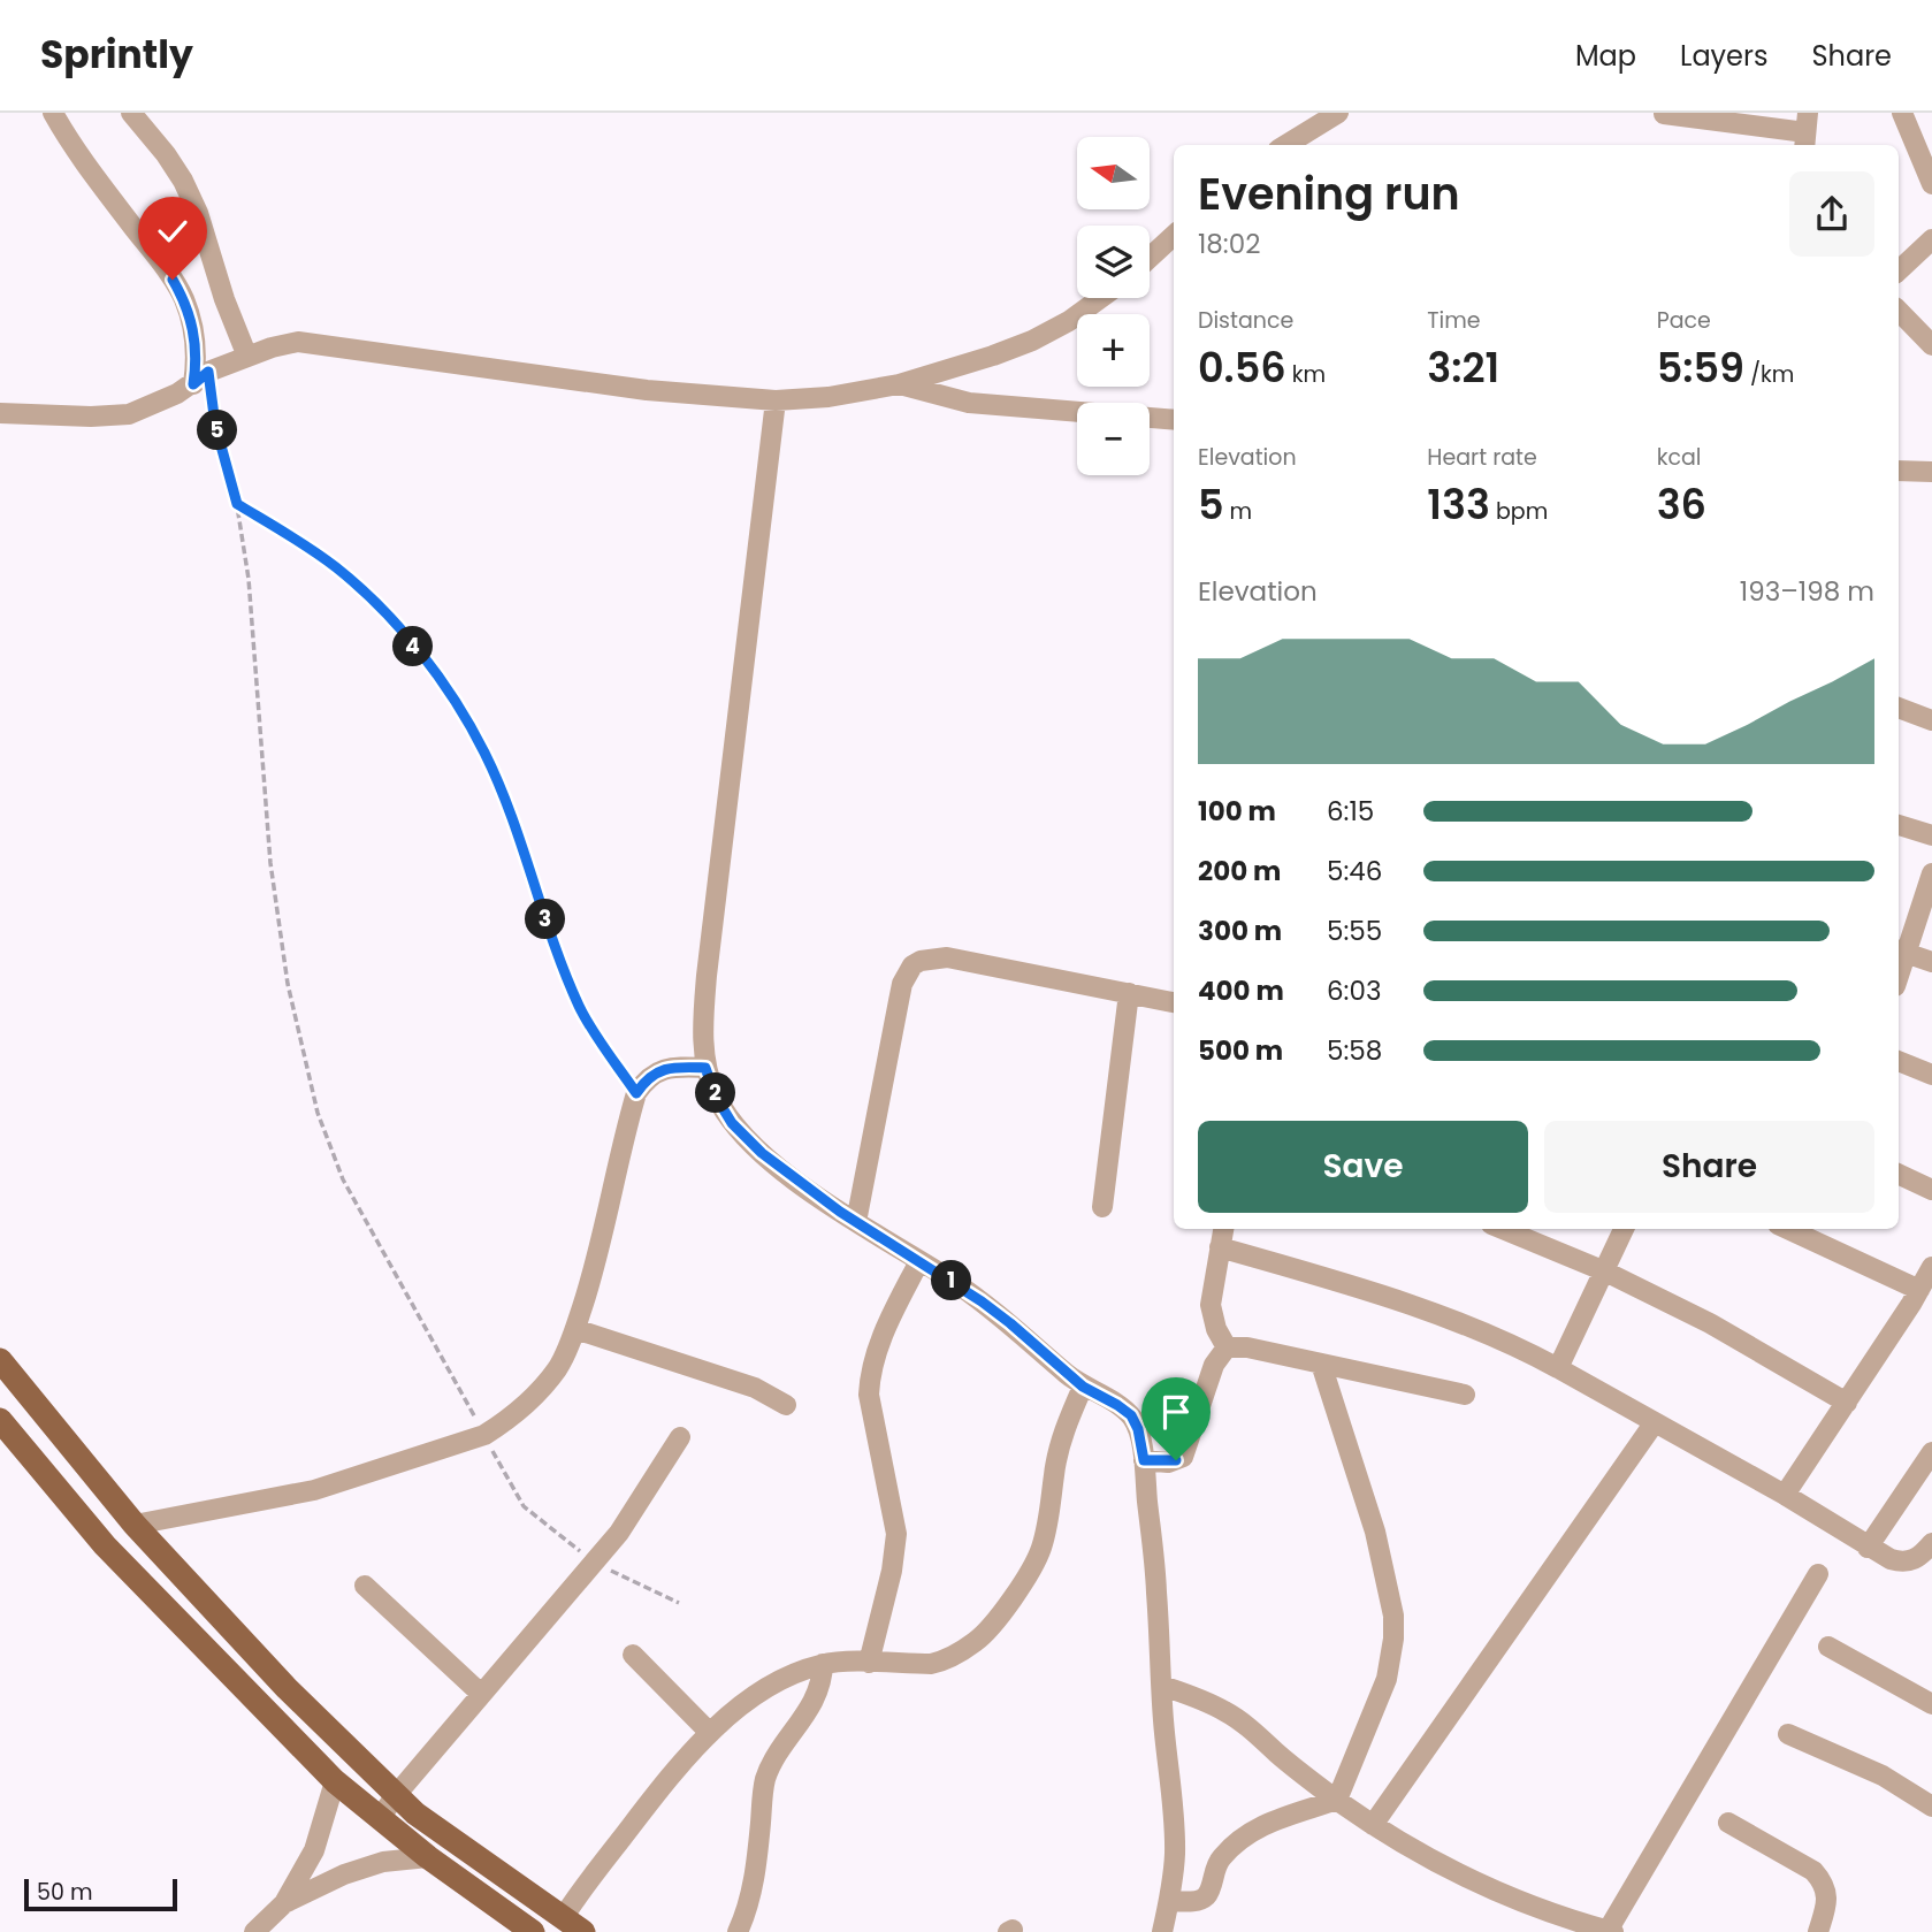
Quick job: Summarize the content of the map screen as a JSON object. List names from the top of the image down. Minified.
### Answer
{"scale_bar":"50 m","north":"left","page":{"header":"Sprintly","nav":["Map","Layers","Share"],"map_buttons":["+","−"],"heading":["Evening run","18:02"],"stats":[["Distance","0.56 km"],["Time","3:21"],["Pace","5:59 /km"],["Elevation","5 m"],["Heart rate","133 bpm"],["kcal","36"]],"pins":["5","4","3","2","1"],"chart":["Elevation","193–198 m"],"list":[{"name":"100 m","note":"6:15"},{"name":"200 m","note":"5:46"},{"name":"300 m","note":"5:55"},{"name":"400 m","note":"6:03"},{"name":"500 m","note":"5:58"}],"buttons":["Save","Share"],"scale":"50 m"}}
